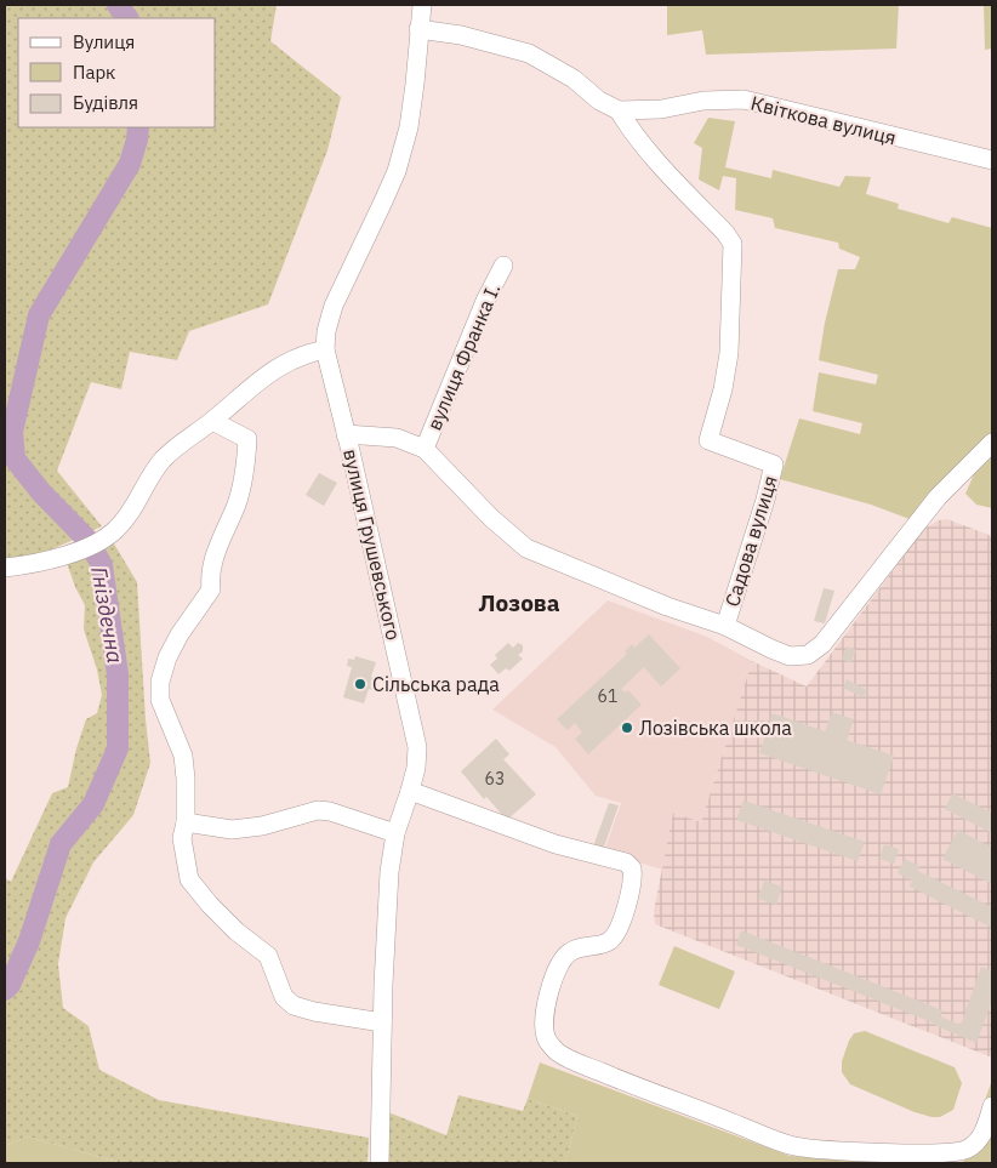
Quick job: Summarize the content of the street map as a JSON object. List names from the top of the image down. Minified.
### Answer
{"streets":{"street":["Квіткова вулиця","вулиця Франка І.","Садова вулиця","вулиця Грушевського"]},"crossings":[["Квіткова вулиця","Садова вулиця"]],"districts":["Лозова"],"water":["Гніздечна"],"places":["Сільська рада","Лозівська школа"],"house_numbers":["61","63"],"legend":["Вулиця","Парк","Будівля"]}
